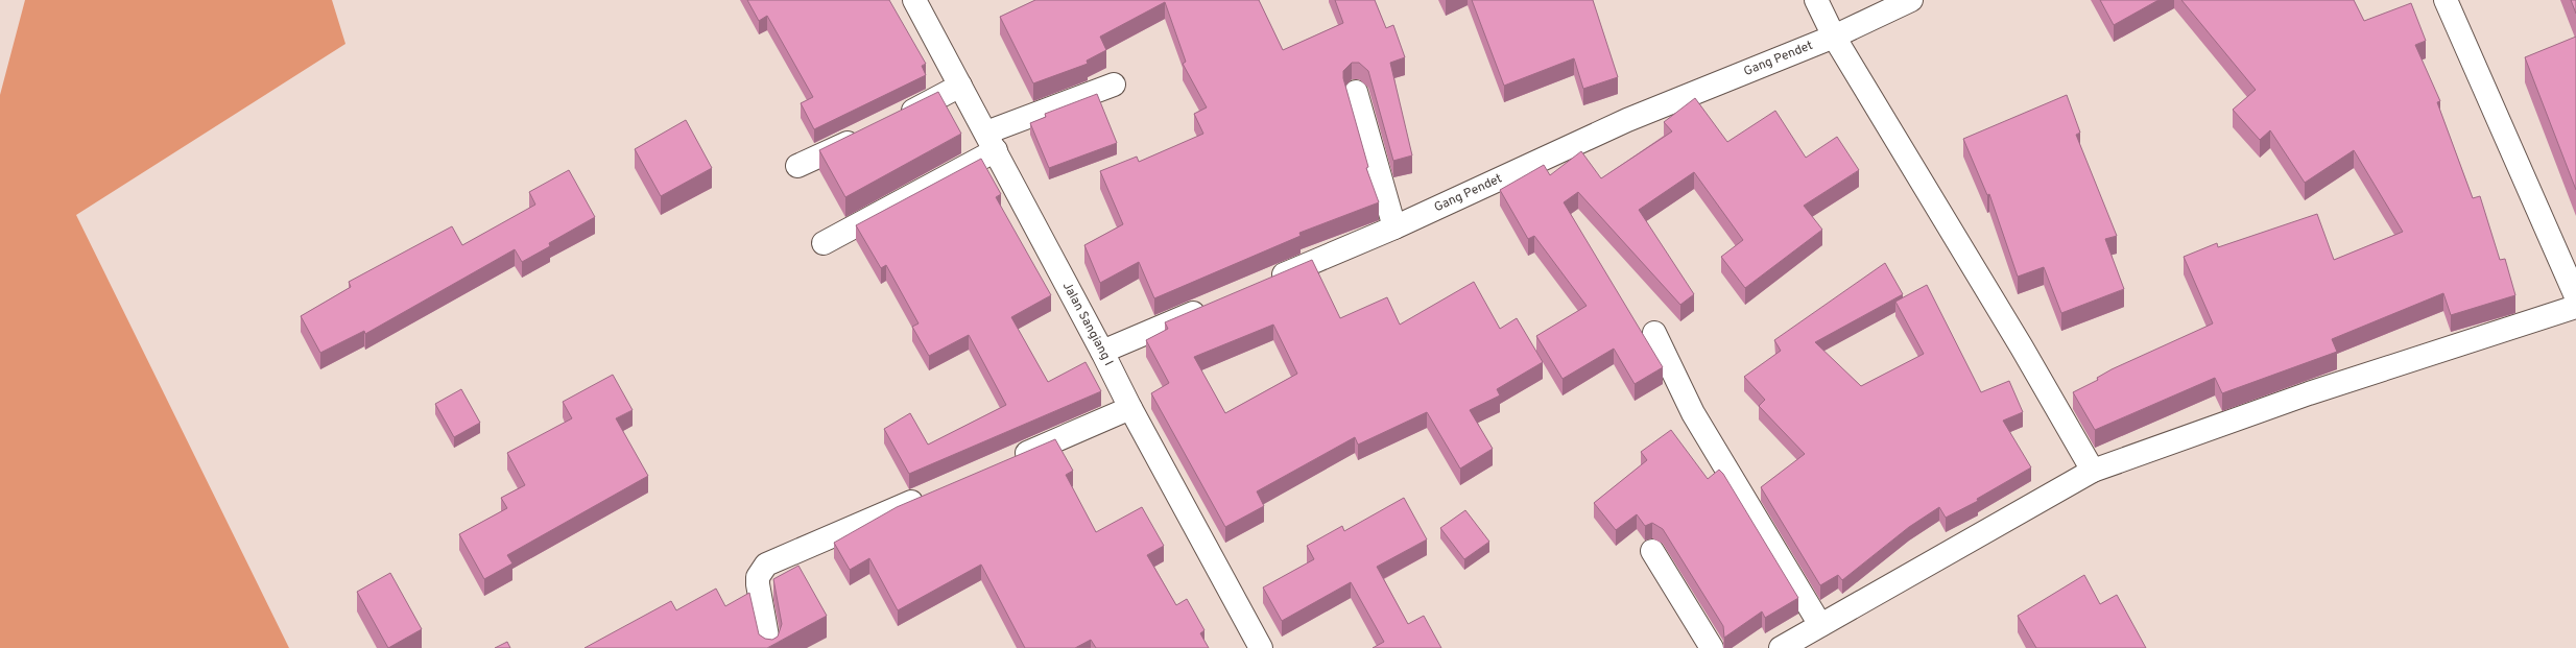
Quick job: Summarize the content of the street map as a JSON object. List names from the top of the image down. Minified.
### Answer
{"streets":{"street":["Gang Pendet","Jalan Sangiang I"]}}
